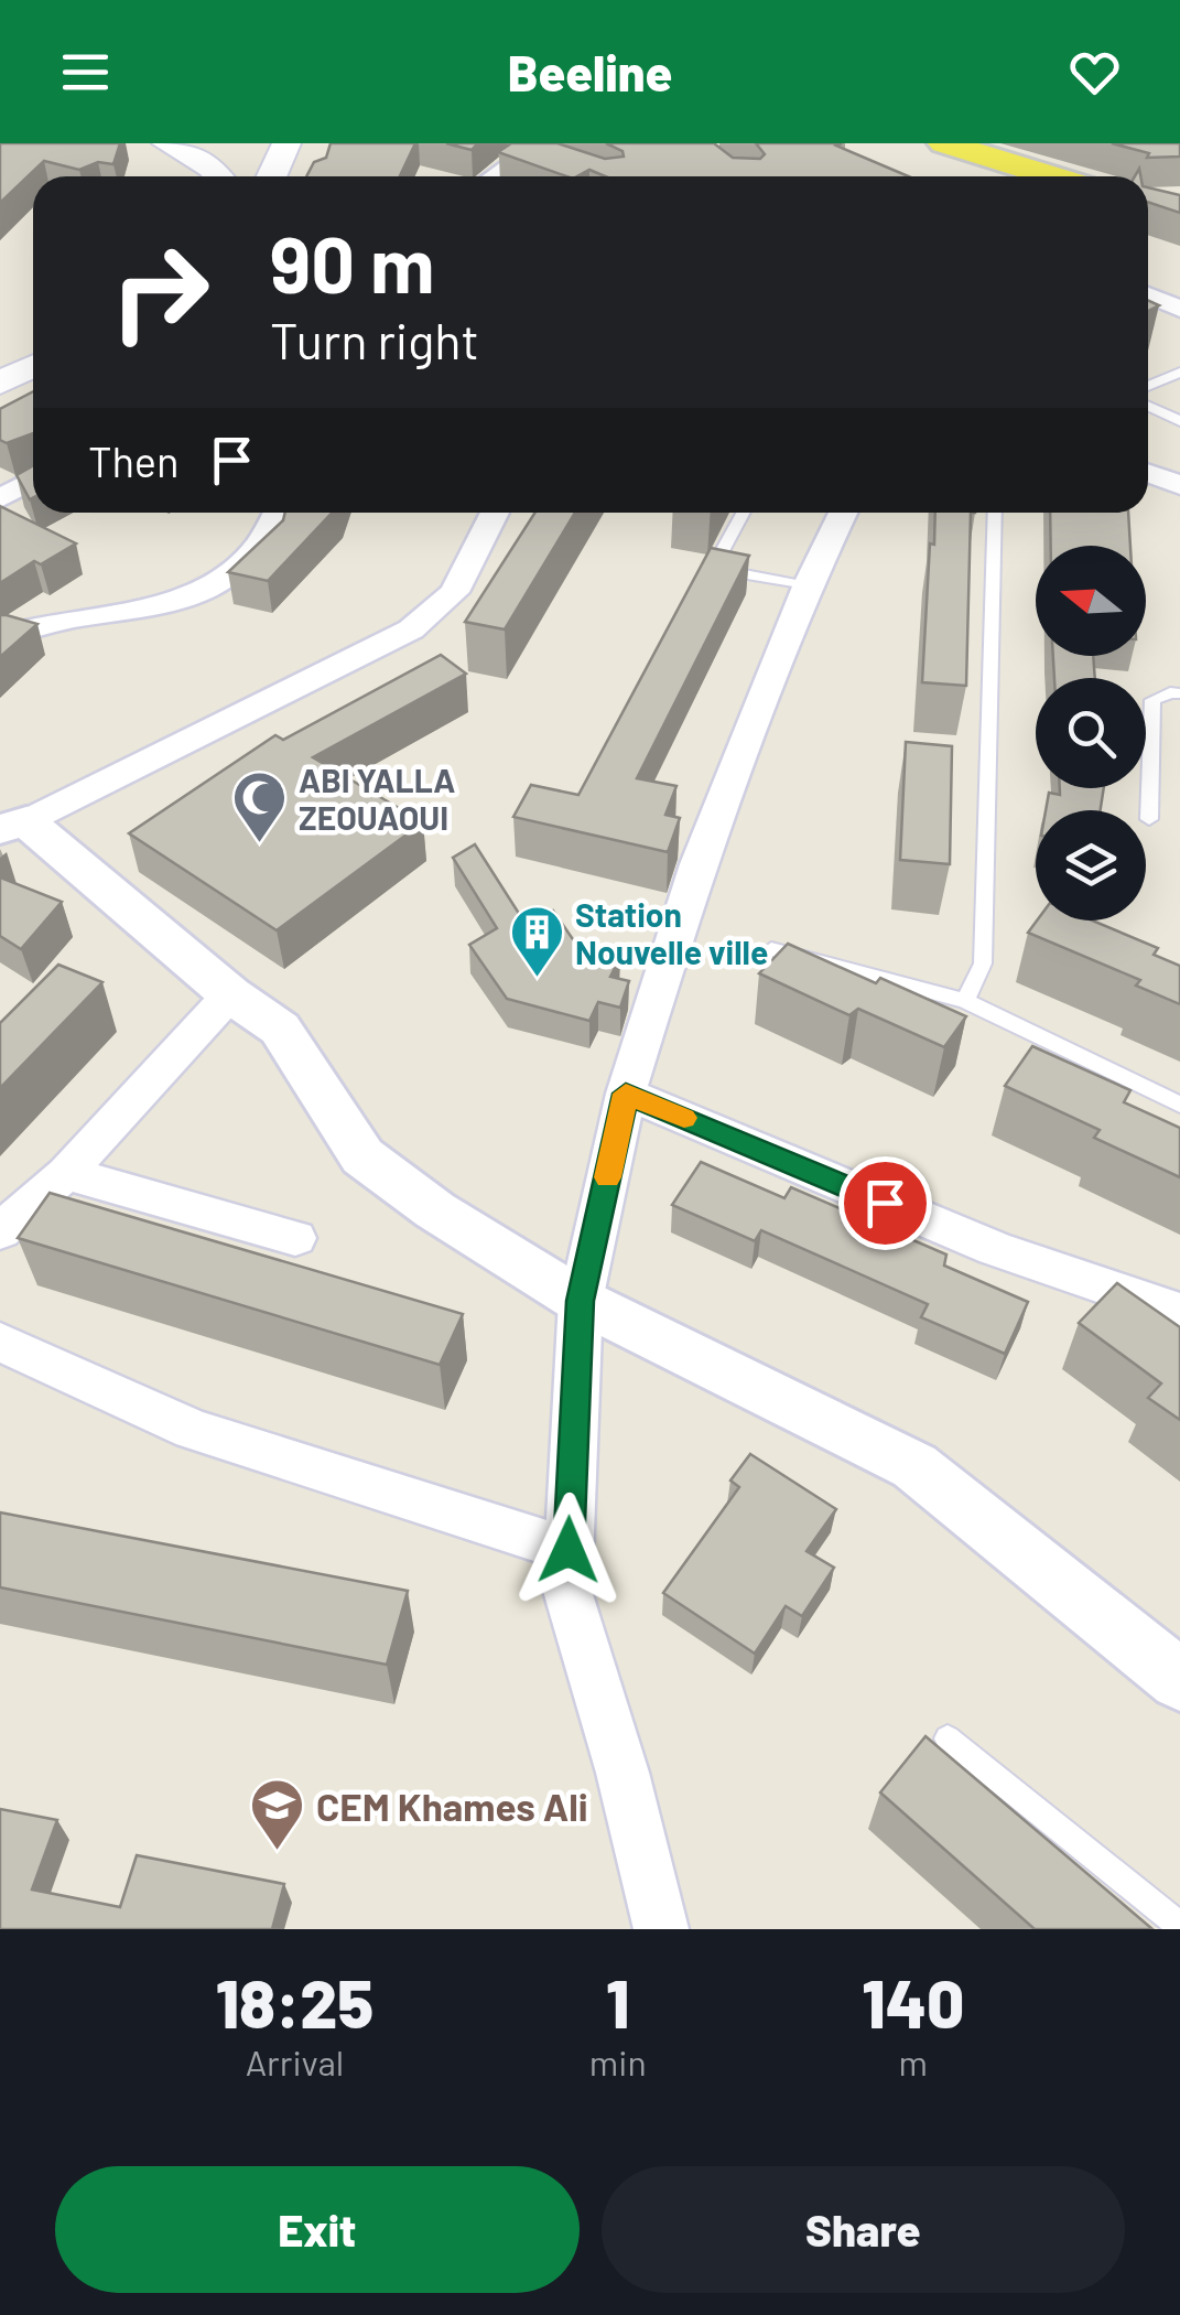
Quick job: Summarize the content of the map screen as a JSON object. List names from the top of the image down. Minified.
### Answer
{"places":{"mosque":["ABI YALLA ZEOUAOUI"],"building":["Station Nouvelle ville"],"school or university":["CEM Khames Ali"]},"north":"left","page":{"header":"Beeline","turn":["90 m","Turn right"],"then":"Then","eta":["18:25","Arrival","1","min","140","m"],"buttons":["Exit","Share"]}}
